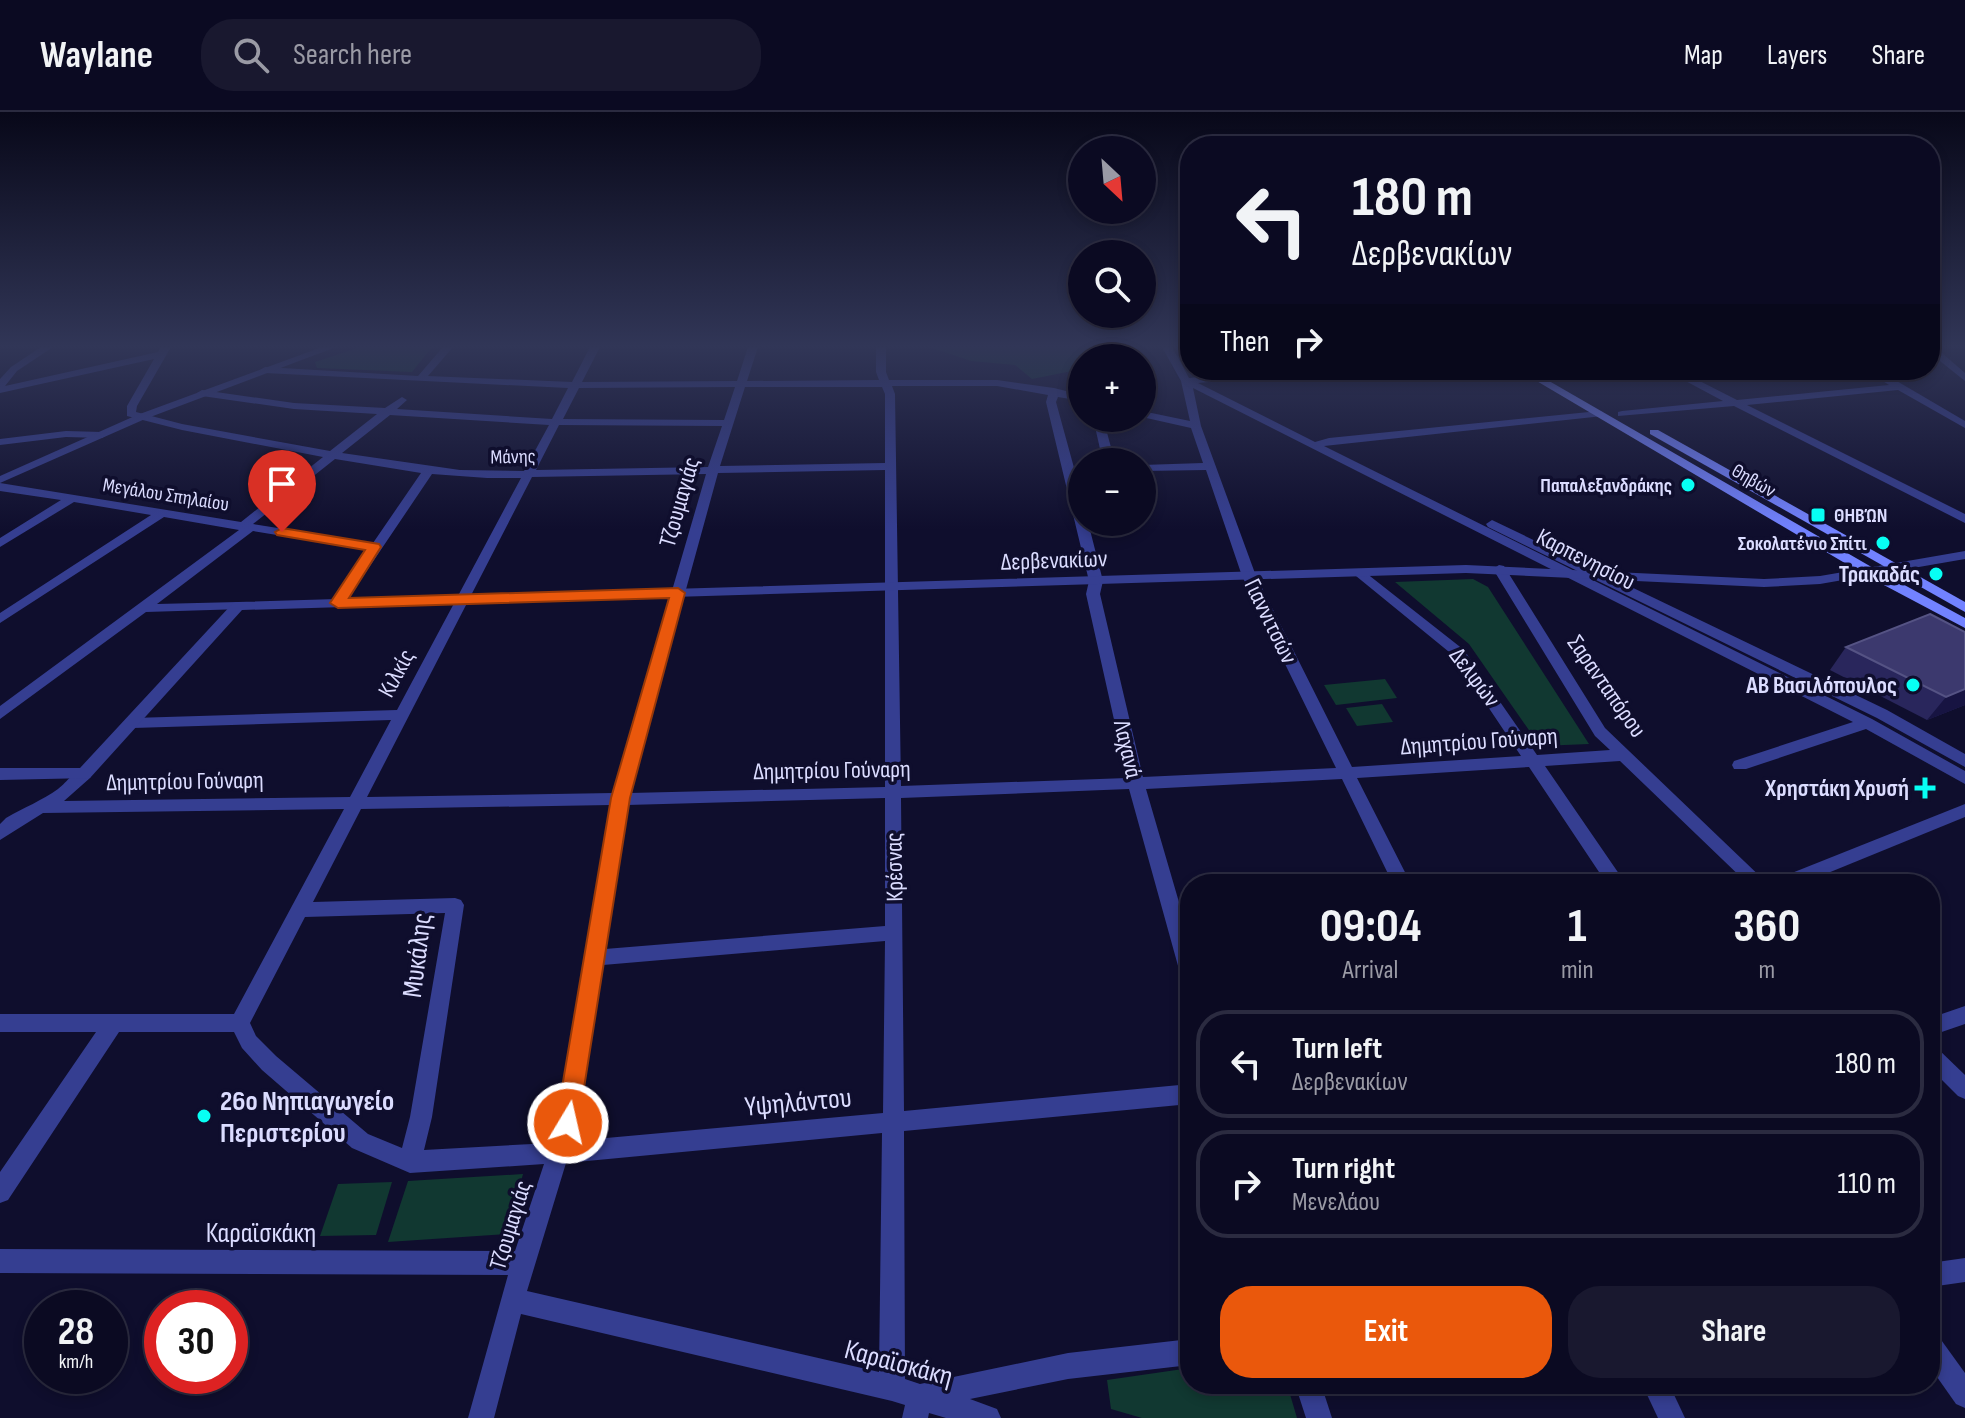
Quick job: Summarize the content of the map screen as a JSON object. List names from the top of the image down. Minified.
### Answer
{"streets":{"main road":["Θηβών"],"street":["Μάνης","Μεγάλου Σπηλαίου","Τζουμαγιάς","Καρπενησίου","Δερβενακίων","Γιαννιτσών","Κιλκίς","Δελφών","Σαρανταπόρου","Δημητρίου Γούναρη","Λαχανά","Κρέσνας","Μυκάλης","Υψηλάντου","Καραϊσκάκη"]},"crossings":[["Μάνης","Τζουμαγιάς"],["Μάνης","Κιλκίς"],["Μάνης","Κρέσνας"],["Θηβών","Δερβενακίων"],["Τζουμαγιάς","Δερβενακίων"],["Τζουμαγιάς","Δημητρίου Γούναρη"],["Τζουμαγιάς","Υψηλάντου"],["Τζουμαγιάς","Καραϊσκάκη"],["Καρπενησίου","Δερβενακίων"],["Δερβενακίων","Γιαννιτσών"],["Δερβενακίων","Κιλκίς"],["Δερβενακίων","Δελφών"],["Δερβενακίων","Σαρανταπόρου"],["Δερβενακίων","Λαχανά"],["Δερβενακίων","Κρέσνας"],["Γιαννιτσών","Δημητρίου Γούναρη"],["Κιλκίς","Δημητρίου Γούναρη"],["Κιλκίς","Μυκάλης"],["Δελφών","Δημητρίου Γούναρη"],["Σαρανταπόρου","Δημητρίου Γούναρη"],["Δημητρίου Γούναρη","Λαχανά"],["Δημητρίου Γούναρη","Κρέσνας"],["Κρέσνας","Υψηλάντου"],["Κρέσνας","Καραϊσκάκη"],["Μυκάλης","Υψηλάντου"]],"places":{"other":["Παπαλεξανδράκης","Σοκολατένιο Σπίτι","Τρακαδάς","ΑΒ Βασιλόπουλος","26ο Νηπιαγωγείο Περιστερίου"],"transit":["ΘΗΒΏΝ"],"health":["Χρηστάκη Χρυσή"]},"north":"bottom right","page":{"header":"Waylane","search":"Search here","nav":["Map","Layers","Share"],"map_buttons":["+","−"],"turn":["180 m","Δερβενακίων"],"then":"Then","eta":["09:04","Arrival","1","min","360","m"],"list":[{"name":"Turn left","note":"Δερβενακίων","value":"180 m"},{"name":"Turn right","note":"Μενελάου","value":"110 m"}],"buttons":["Exit","Share"],"speed":"28 km/h","limit":"30"}}
